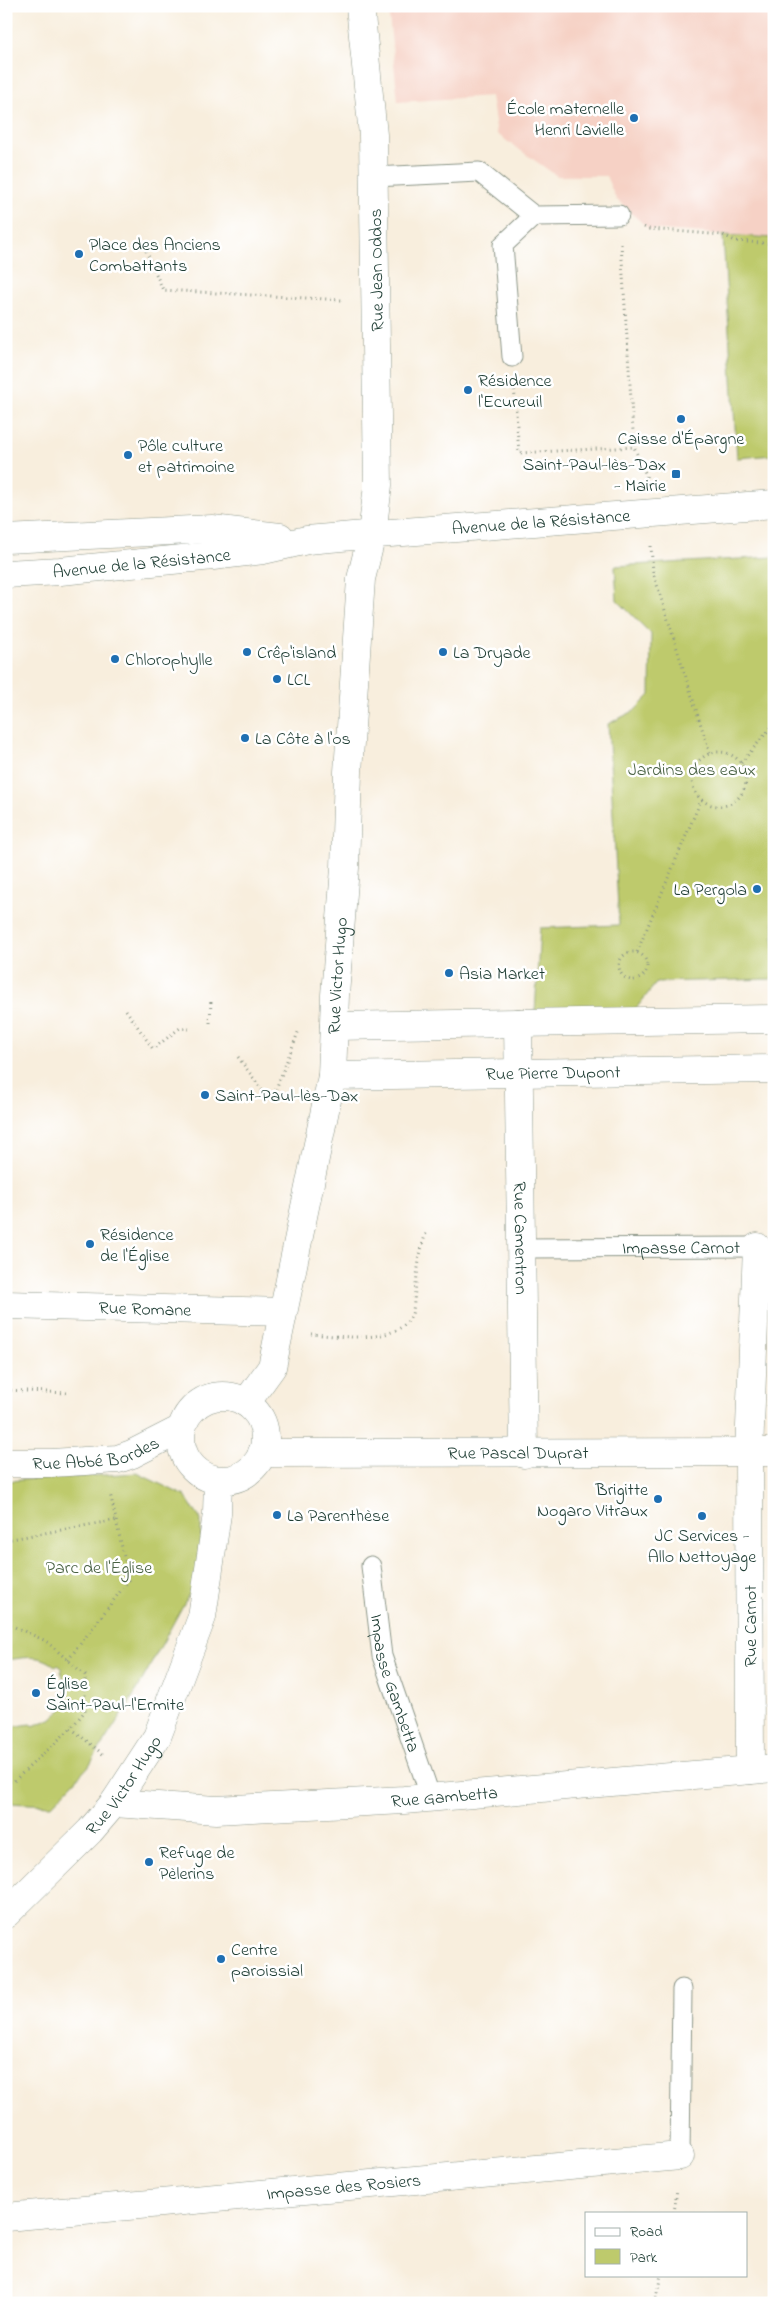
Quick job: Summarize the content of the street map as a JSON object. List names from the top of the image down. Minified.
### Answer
{"streets":{"street":["Rue Jean Oddos","Avenue de la Résistance","Rue Victor Hugo","Rue Pierre Dupont","Rue Camentron","Impasse Carnot","Rue Romane","Rue Abbé Bordes","Rue Pascal Duprat","Rue Carnot","Rue Gambetta","Impasse des Rosiers"],"lane":["Impasse Gambetta"]},"crossings":[["Rue Jean Oddos","Avenue de la Résistance"],["Rue Jean Oddos","Rue Victor Hugo"],["Avenue de la Résistance","Rue Victor Hugo"],["Rue Victor Hugo","Rue Pierre Dupont"],["Rue Victor Hugo","Rue Romane"],["Rue Victor Hugo","Rue Abbé Bordes"],["Rue Victor Hugo","Rue Pascal Duprat"],["Rue Victor Hugo","Rue Gambetta"],["Rue Pierre Dupont","Rue Camentron"],["Rue Camentron","Impasse Carnot"],["Rue Camentron","Rue Pascal Duprat"],["Impasse Carnot","Rue Pascal Duprat"],["Impasse Carnot","Rue Carnot"],["Rue Abbé Bordes","Rue Pascal Duprat"],["Rue Pascal Duprat","Rue Carnot"],["Rue Carnot","Rue Gambetta"],["Impasse Gambetta","Rue Gambetta"]],"parks":["Jardins des eaux","Parc de l'Église"],"places":{"other":["École maternelle Henri Lavielle","Place des Anciens Combattants","Résidence l'Ecureuil","Caisse d'Épargne","Pôle culture et patrimoine","Crêp'island","La Dryade","Chlorophylle","LCL","La Côte à l'os","La Pergola","Asia Market","Saint-Paul-lès-Dax","Résidence de l'Église","Brigitte Nogaro Vitraux","La Parenthèse","JC Services - Allo Nettoyage","Église Saint-Paul-l'Ermite","Refuge de Pèlerins","Centre paroissial"],"transit":["Saint-Paul-lès-Dax - Mairie"]},"legend":["Road","Park"]}
